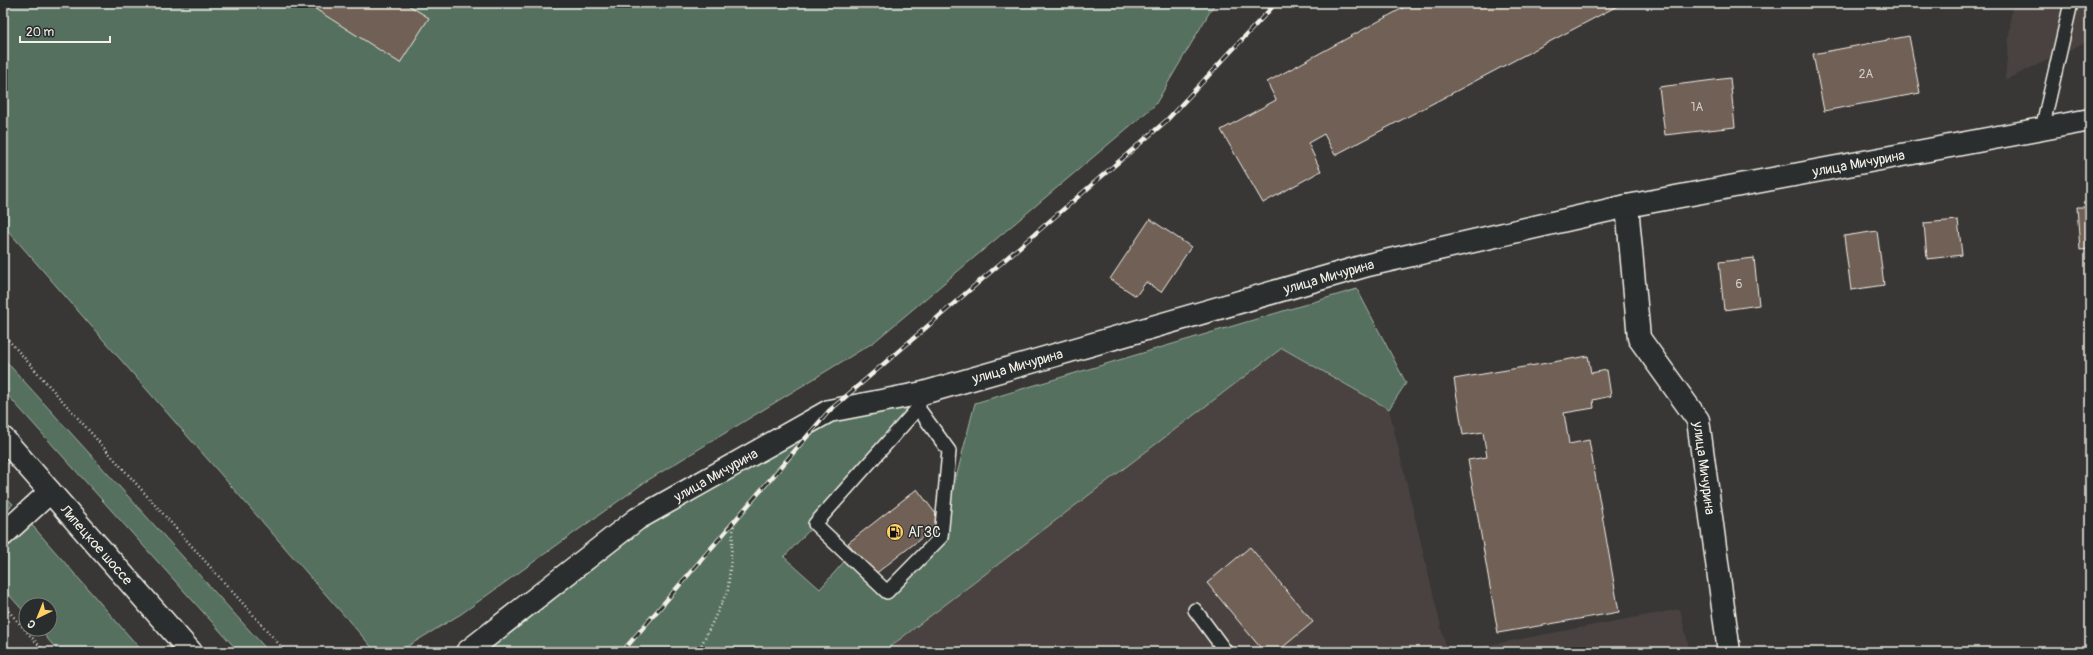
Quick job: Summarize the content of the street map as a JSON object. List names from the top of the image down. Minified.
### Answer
{"streets":{"street":["улица Мичурина","Липецкое шоссе"]},"places":{"fuel station":["АГЗС"]},"house_numbers":["2А","1А","6"],"scale_bar":"20 m","north":"bottom left"}
